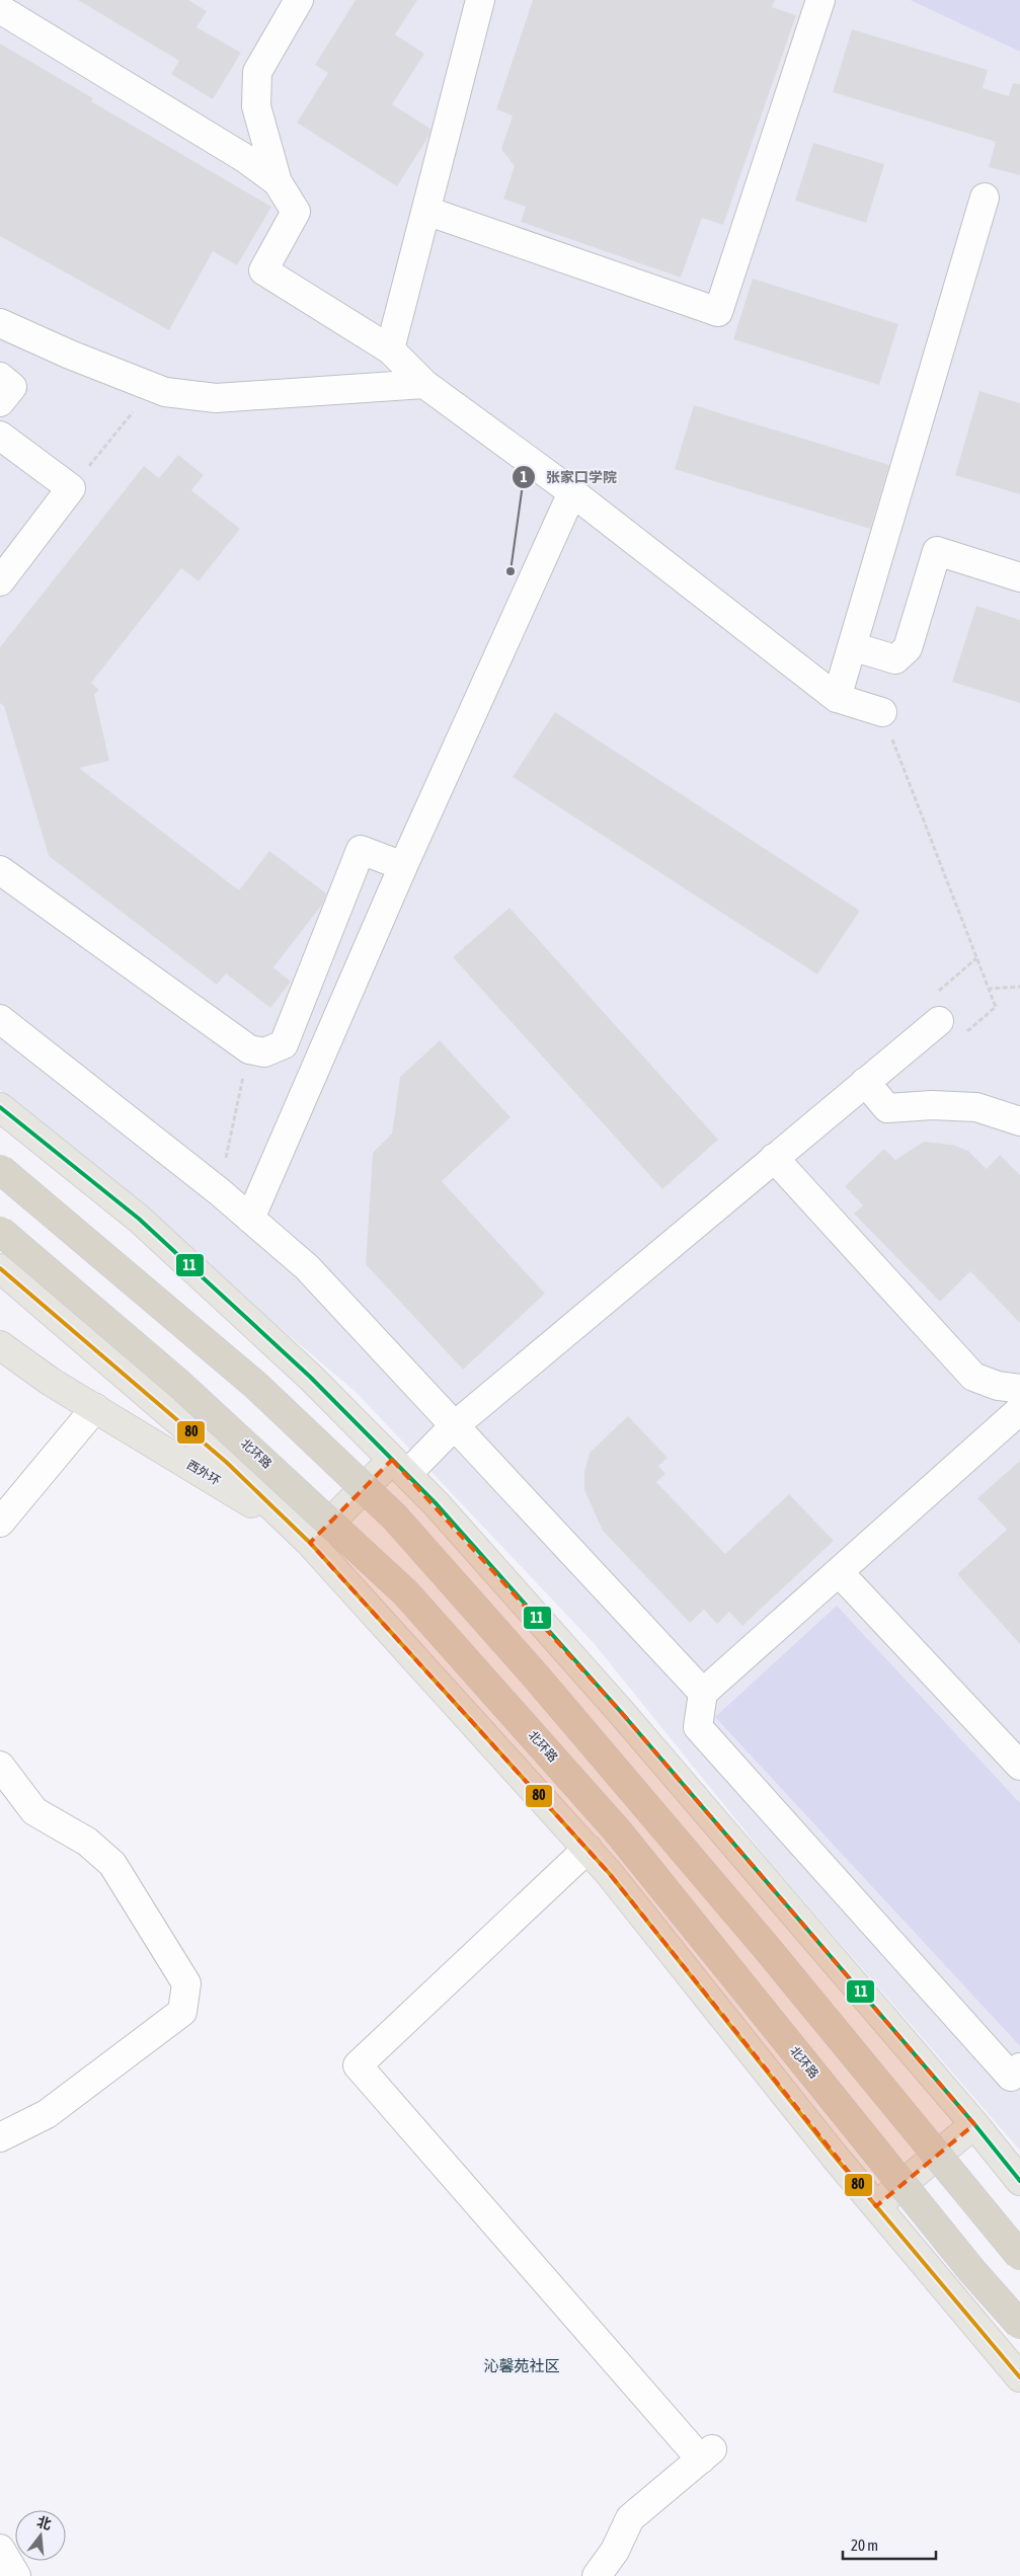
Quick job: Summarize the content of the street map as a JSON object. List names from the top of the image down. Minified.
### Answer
{"streets":{"highway":["北环路"],"main road":["西外环"]},"districts":["沁馨苑社区"],"places":["张家口学院"],"lines":["transit line 11","transit line 80"],"scale_bar":"20 m","north":"top"}
